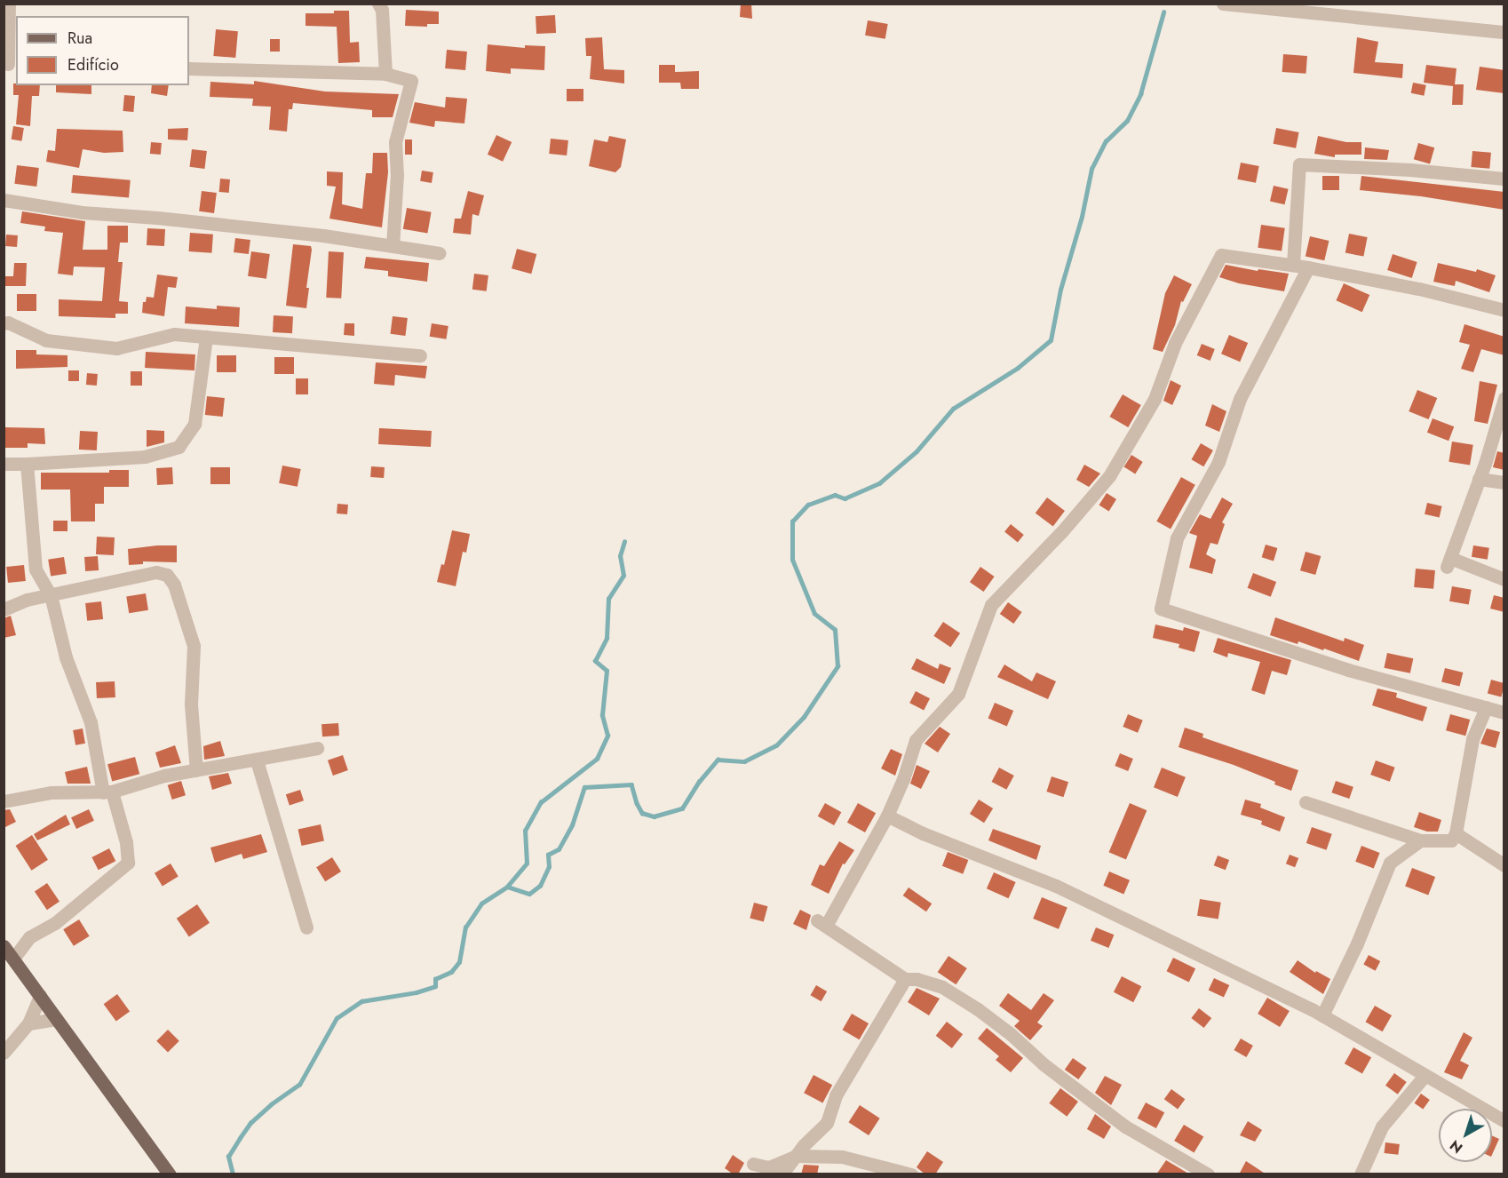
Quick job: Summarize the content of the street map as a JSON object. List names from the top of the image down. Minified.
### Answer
{"legend":["Rua","Edifício"],"north":"bottom left"}
